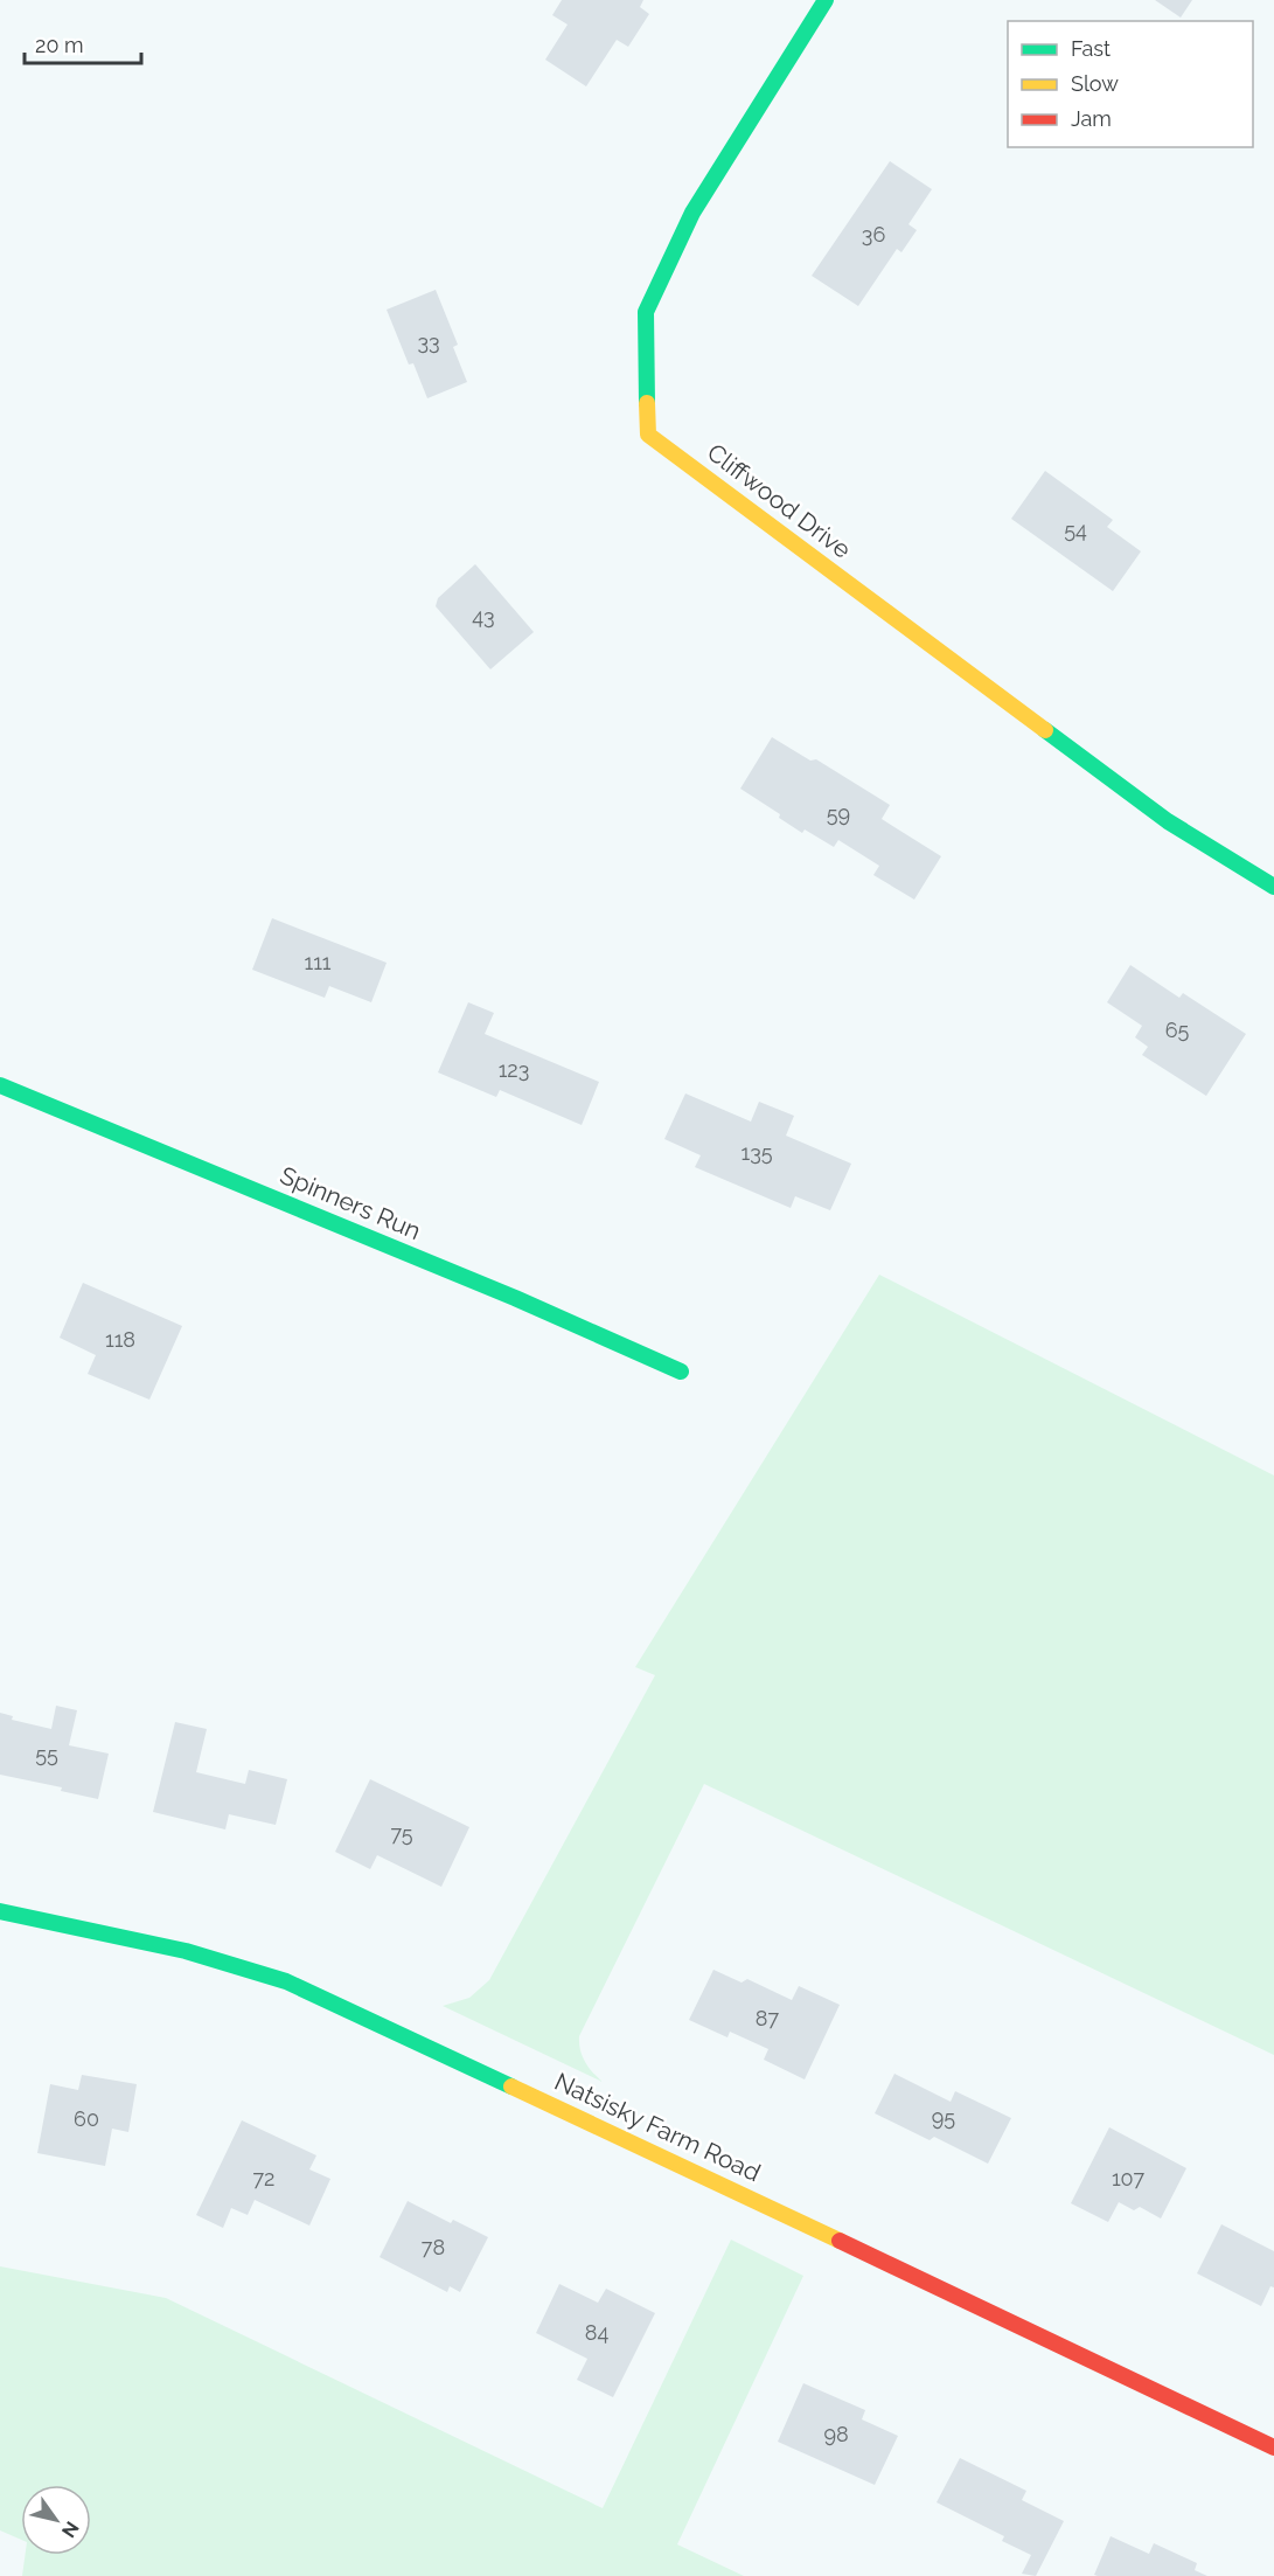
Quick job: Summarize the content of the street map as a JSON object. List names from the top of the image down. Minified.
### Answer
{"streets":{"street":["Cliffwood Drive","Spinners Run","Natsisky Farm Road"]},"house_numbers":["36","33","54","43","59","111","65","123","135","118","55","75","87","95","60","72","107","78","84","98"],"legend":["Fast","Slow","Jam"],"scale_bar":"20 m","north":"bottom right"}
